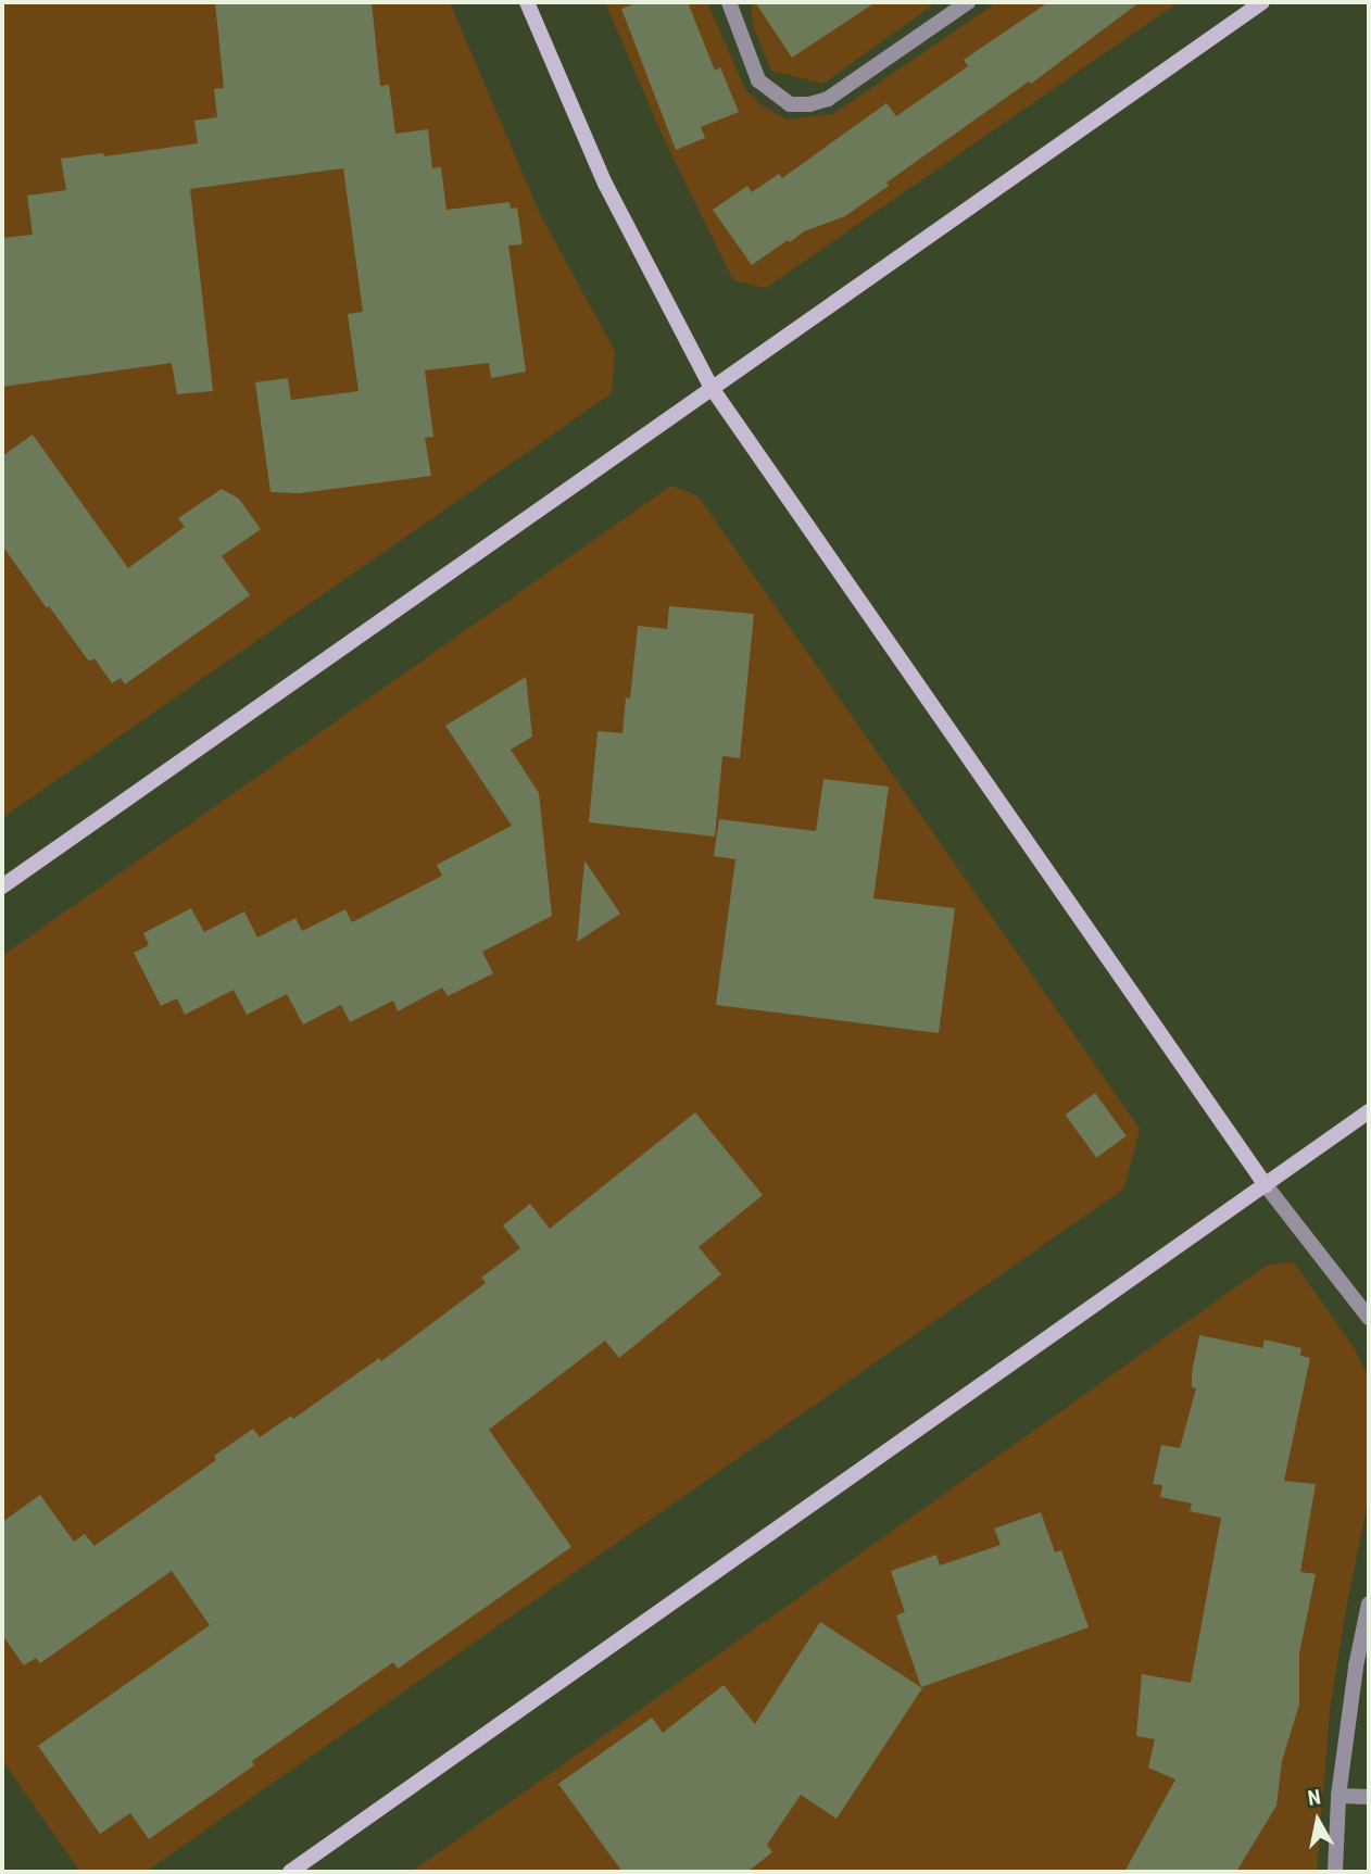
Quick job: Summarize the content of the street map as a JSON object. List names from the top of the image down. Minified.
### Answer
{"north":"top"}
